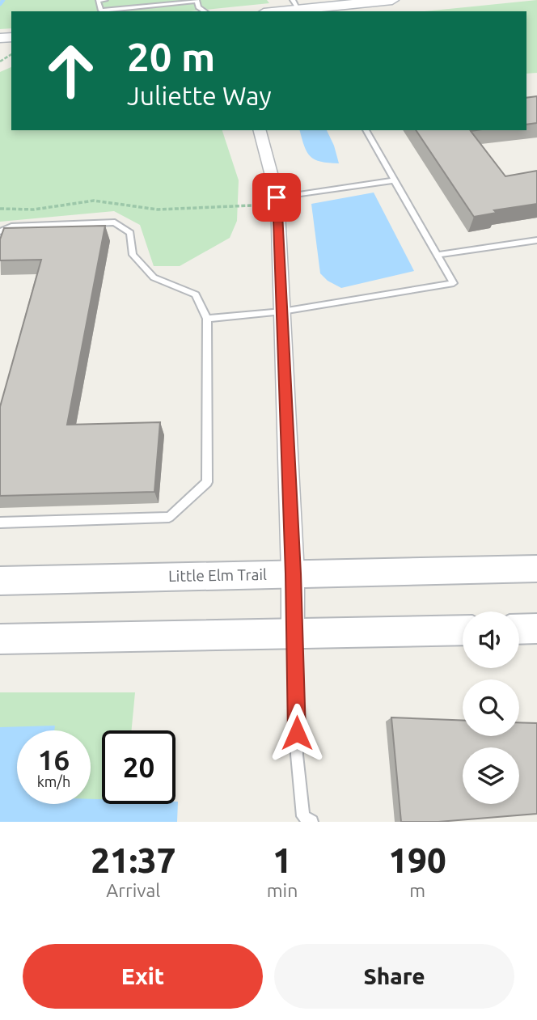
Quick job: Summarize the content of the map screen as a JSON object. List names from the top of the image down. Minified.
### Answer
{"streets":{"street":["Little Elm Trail"]},"page":{"turn":["20 m","Juliette Way"],"speed":"16 km/h","limit":"20","eta":["21:37","Arrival","1","min","190","m"],"buttons":["Exit","Share"]}}
